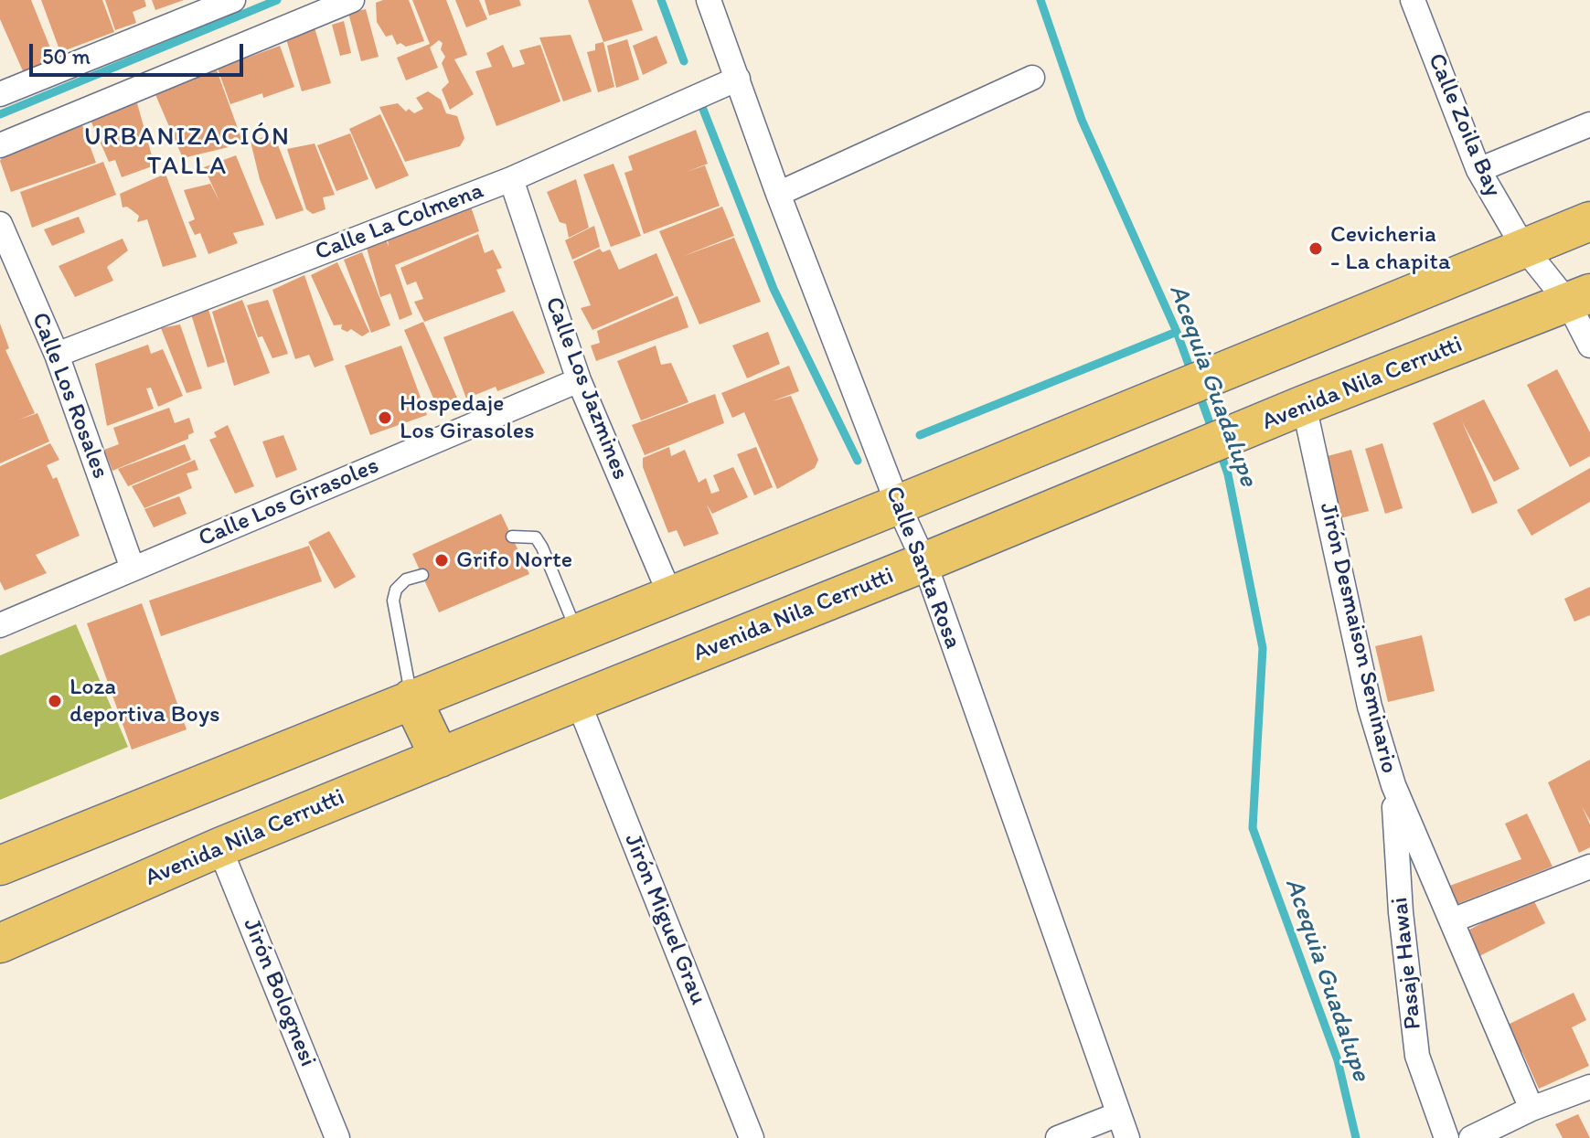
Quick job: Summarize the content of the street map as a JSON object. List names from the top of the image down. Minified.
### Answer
{"streets":{"highway":["Avenida Nila Cerrutti"],"street":["Calle Zoila Bay","Calle La Colmena","Calle Los Jazmines","Calle Los Rosales","Calle Los Girasoles","Calle Santa Rosa","Jirón Desmaison Seminario","Jirón Miguel Grau","Pasaje Hawai","Jirón Bolognesi"]},"crossings":[["Calle Zoila Bay","Avenida Nila Cerrutti"],["Calle La Colmena","Calle Los Jazmines"],["Calle La Colmena","Calle Los Rosales"],["Calle La Colmena","Calle Santa Rosa"],["Avenida Nila Cerrutti","Calle Santa Rosa"],["Avenida Nila Cerrutti","Jirón Desmaison Seminario"],["Avenida Nila Cerrutti","Jirón Miguel Grau"],["Avenida Nila Cerrutti","Jirón Bolognesi"],["Calle Los Jazmines","Calle Los Girasoles"],["Calle Los Rosales","Calle Los Girasoles"],["Jirón Desmaison Seminario","Pasaje Hawai"]],"districts":["URBANIZACIÓN TALLA"],"water":["Acequia Guadalupe"],"places":["Cevicheria - La chapita","Hospedaje Los Girasoles","Grifo Norte","Loza deportiva Boys"],"scale_bar":"50 m"}
